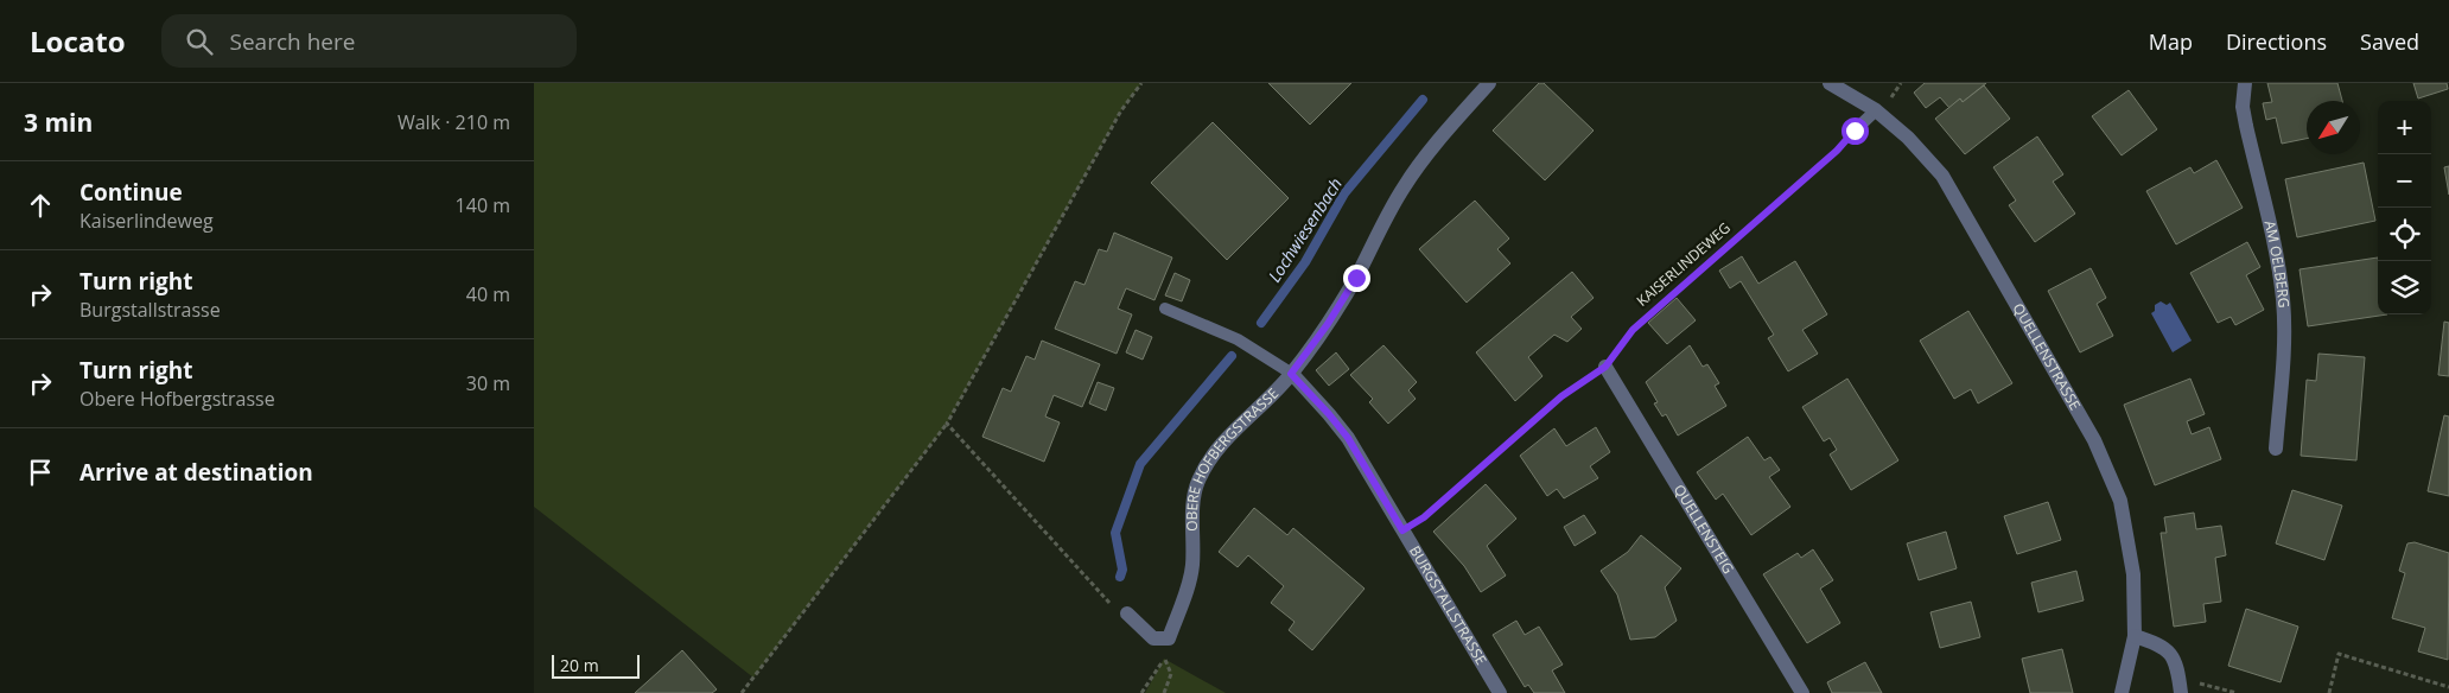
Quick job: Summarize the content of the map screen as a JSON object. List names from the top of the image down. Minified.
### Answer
{"streets":{"street":["AM OELBERG","QUELLENSTRASSE","OBERE HOFBERGSTRASSE","QUELLENSTEIG","BURGSTALLSTRASSE"],"path":["KAISERLINDEWEG"]},"crossings":[["KAISERLINDEWEG","QUELLENSTEIG"],["KAISERLINDEWEG","BURGSTALLSTRASSE"],["OBERE HOFBERGSTRASSE","BURGSTALLSTRASSE"]],"water":["Lochwiesenbach"],"scale_bar":"20 m","north":"bottom left","page":{"header":"Locato","search":"Search here","nav":["Map","Directions","Saved"],"heading":["3 min","Walk · 210 m"],"map_buttons":["+","−"],"list":[["Continue","Kaiserlindeweg","140 m"],["Turn right","Burgstallstrasse","40 m"],["Turn right","Obere Hofbergstrasse","30 m"],"Arrive at destination"],"scale":"20 m"}}
